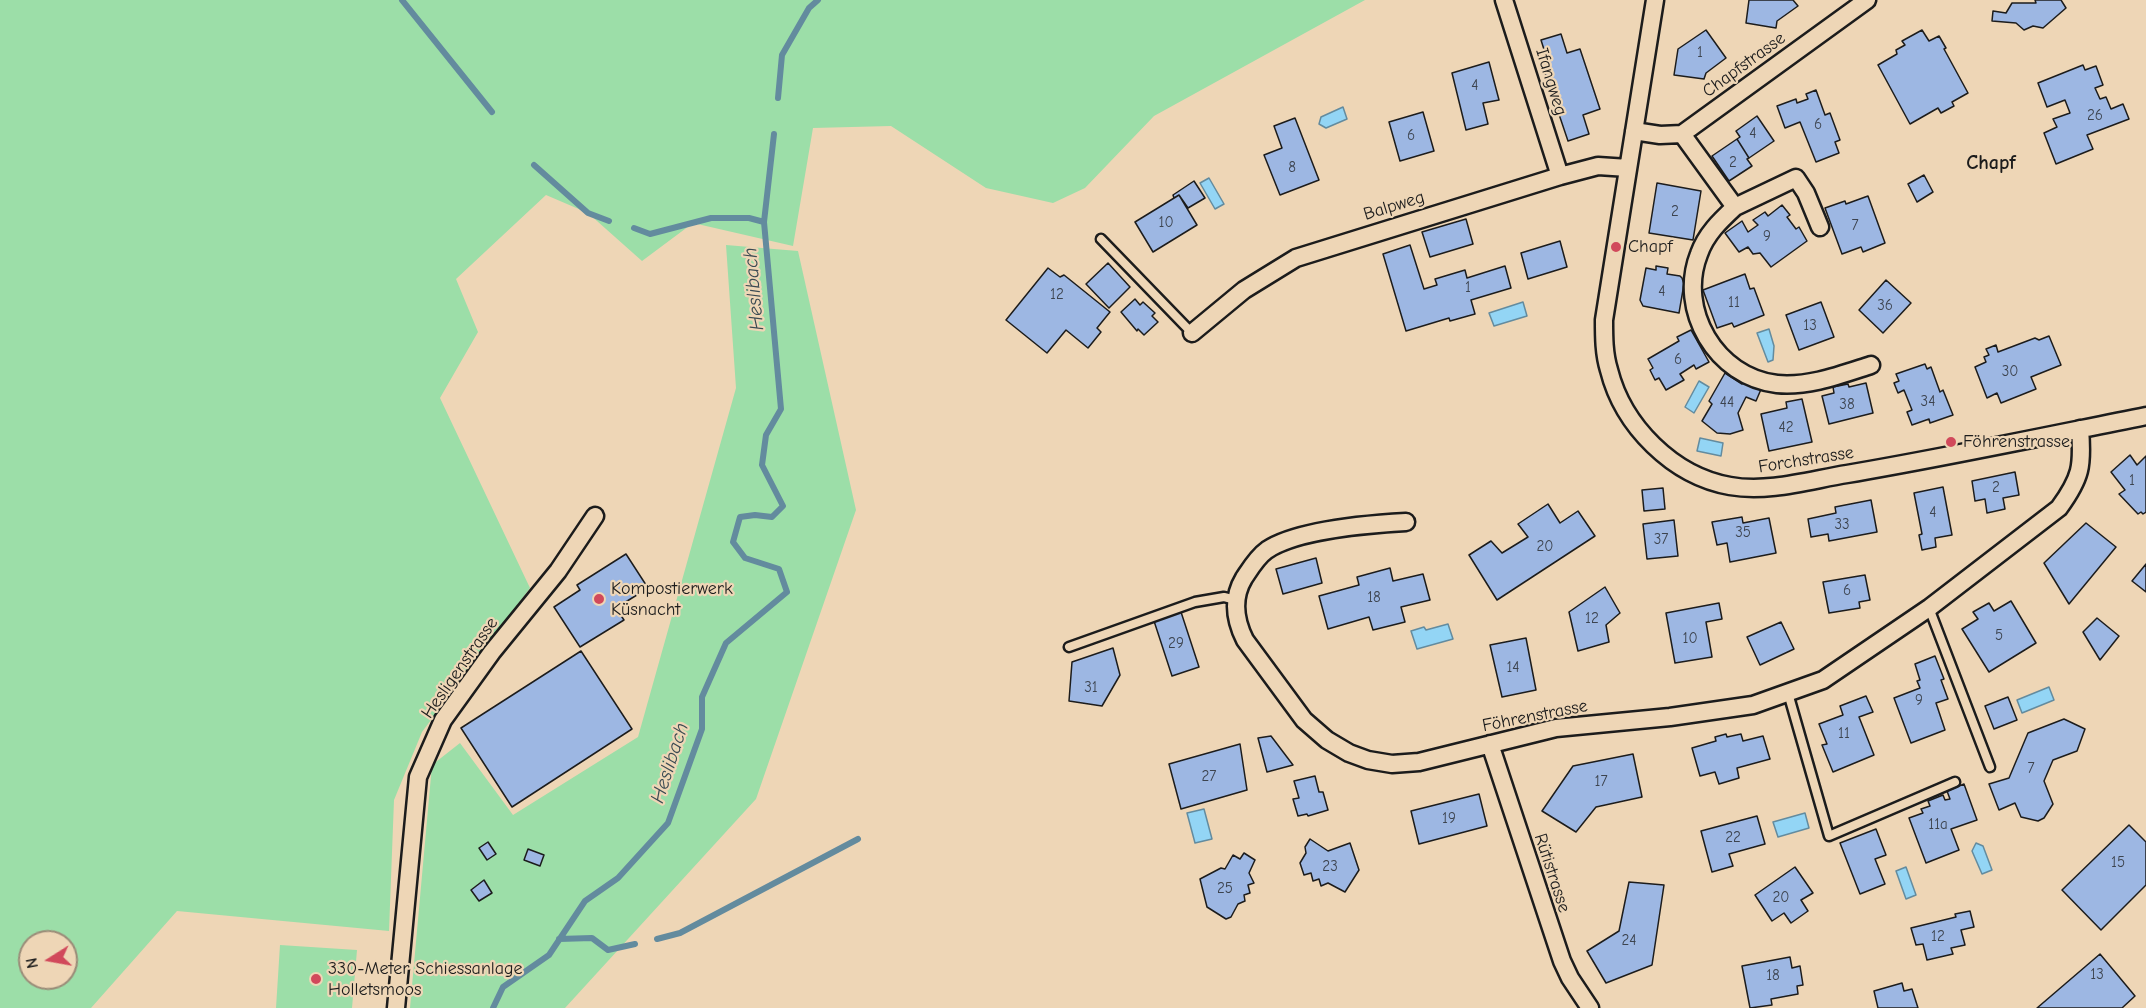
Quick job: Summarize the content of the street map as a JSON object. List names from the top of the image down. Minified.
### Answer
{"streets":{"street":["Chapfstrasse","Ifangweg","Balpweg","Forchstrasse","Hesligenstrasse","Föhrenstrasse","Rütistrasse"]},"crossings":[["Ifangweg","Balpweg"],["Balpweg","Forchstrasse"],["Forchstrasse","Föhrenstrasse"],["Föhrenstrasse","Rütistrasse"]],"districts":["Chapf"],"water":["Heslibach"],"places":["Chapf","Föhrenstrasse","Kompostierwerk Küsnacht","330-Meter Schiessanlage Holletsmoos"],"house_numbers":["1","4","26","6","4","6","2","8","2","10","7","9","1","4","12","11","36","13","6","30","34","44","38","42","1","2","4","33","35","37","20","6","18","12","5","10","29","14","31","9","11","7","27","17","19","11a","22","15","23","25","20","12","24","13","18"],"north":"left"}
